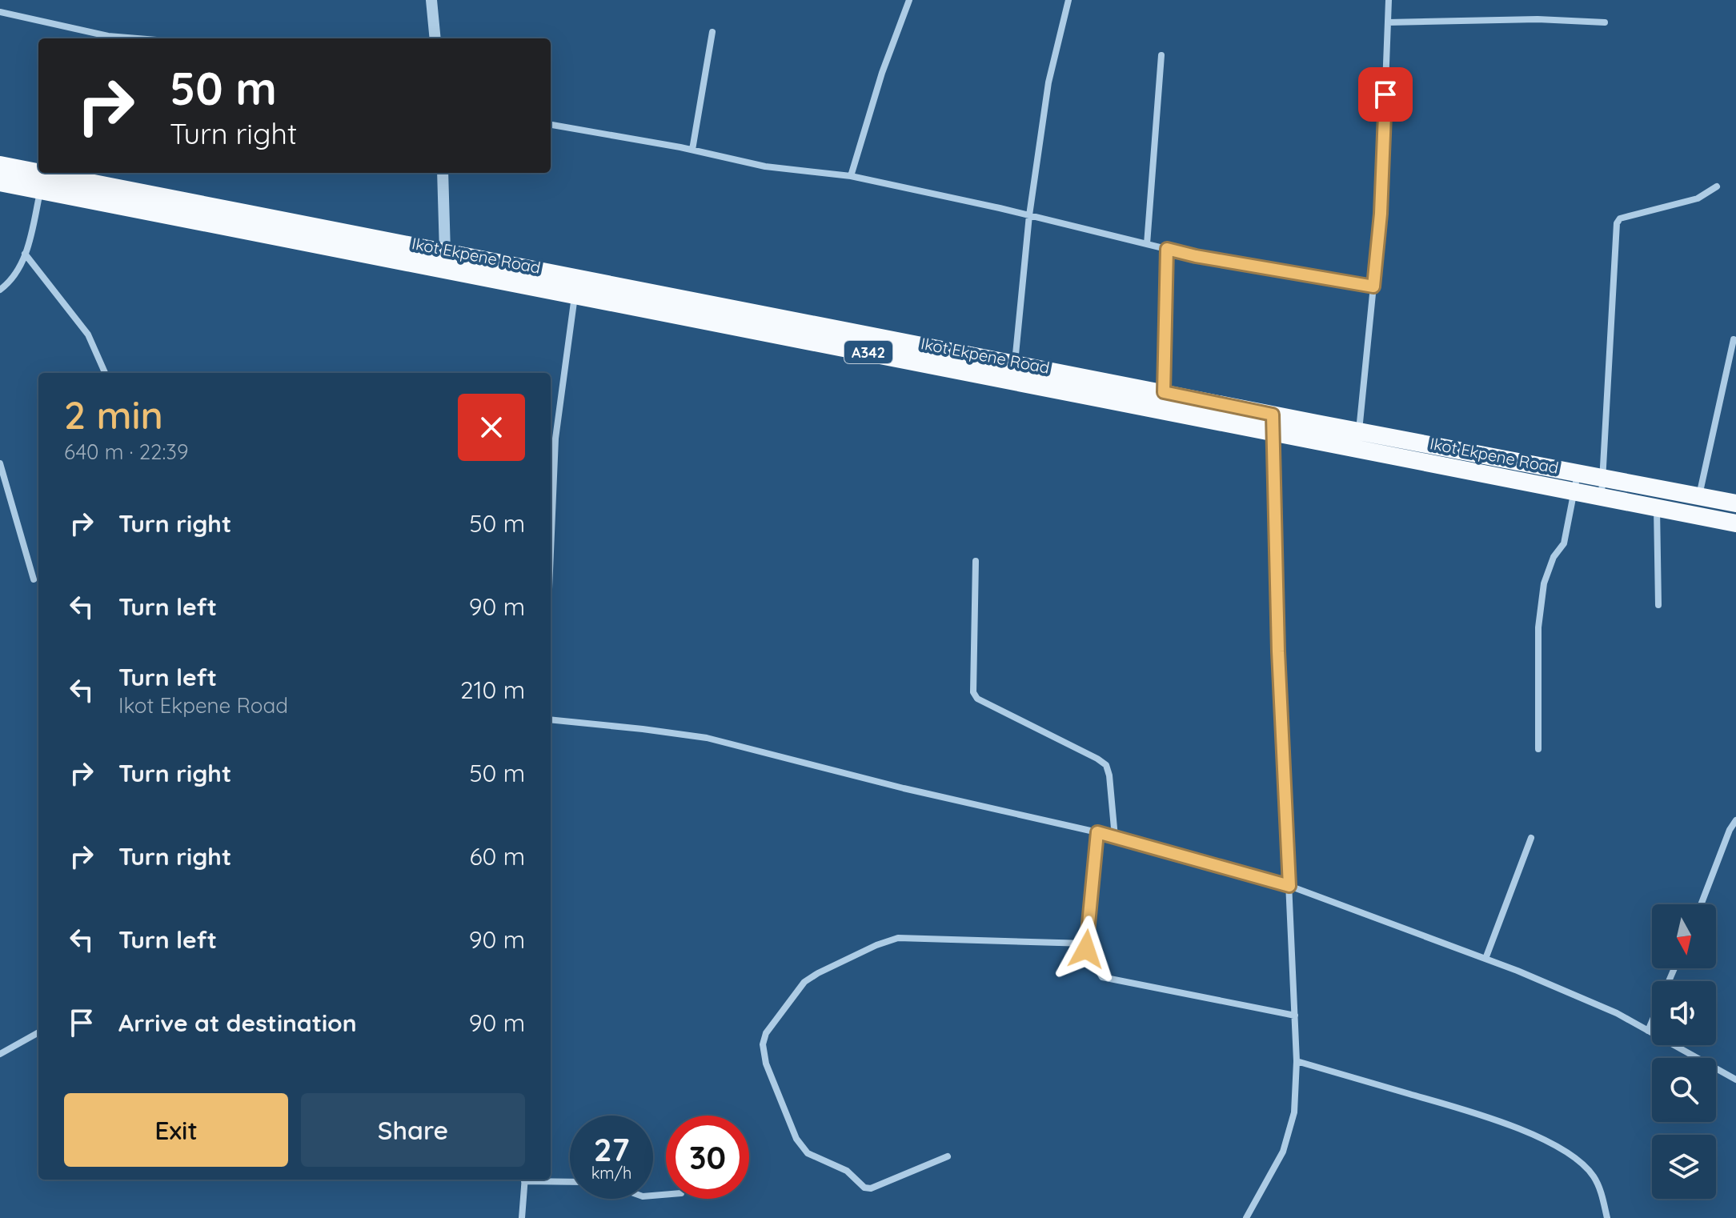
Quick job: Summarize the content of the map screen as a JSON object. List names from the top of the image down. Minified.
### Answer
{"streets":{"highway":["Ikot Ekpene Road","A342"]},"north":"bottom","page":{"turn":["50 m","Turn right"],"heading":["2 min","640 m · 22:39"],"list":[{"name":"Turn right","value":"50 m"},{"name":"Turn left","value":"90 m"},{"name":"Turn left","note":"Ikot Ekpene Road","value":"210 m"},{"name":"Turn right","value":"50 m"},{"name":"Turn right","value":"60 m"},{"name":"Turn left","value":"90 m"},{"name":"Arrive at destination","value":"90 m"}],"buttons":["Exit","Share"],"speed":"27 km/h","limit":"30"}}
